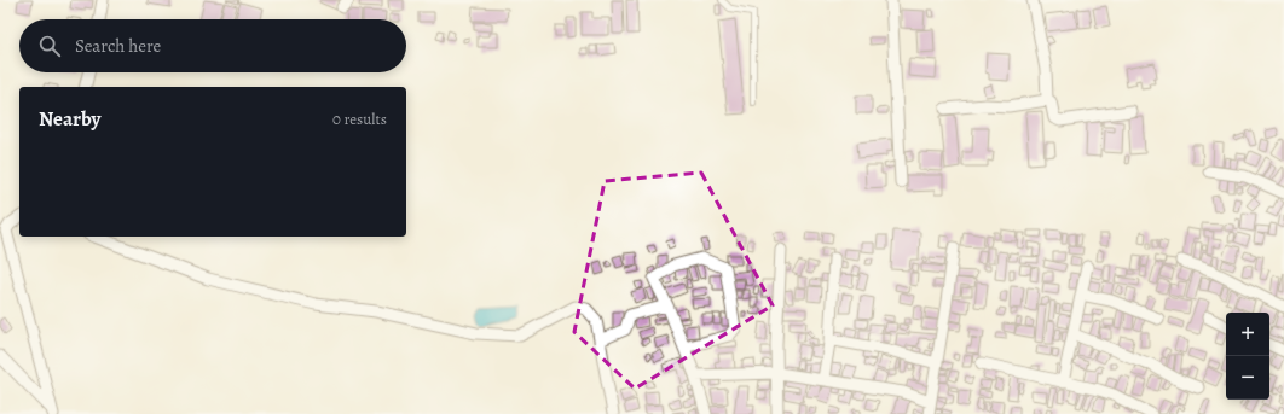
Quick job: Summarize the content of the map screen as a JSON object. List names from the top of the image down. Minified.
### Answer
{"page":{"search":"Search here","heading":["Nearby","0 results"],"map_buttons":["+","−"]}}
